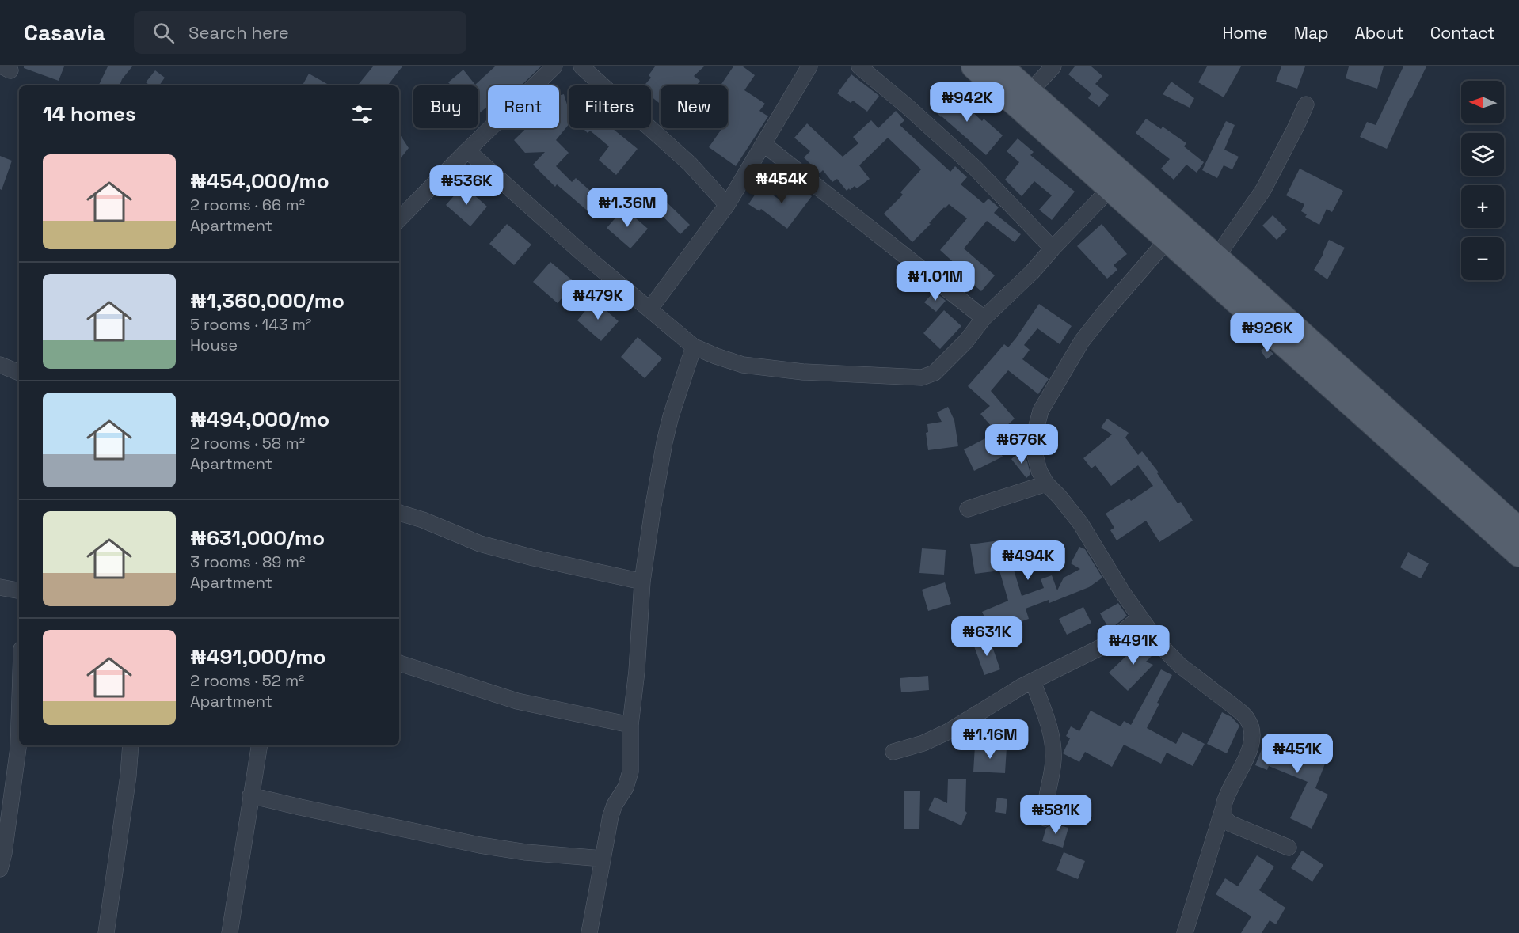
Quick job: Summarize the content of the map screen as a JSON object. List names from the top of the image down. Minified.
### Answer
{"north":"left","page":{"header":"Casavia","search":"Search here","nav":["Home","Map","About","Contact"],"map_buttons":["+","−"],"price":["₦942K","₦454K","₦536K","₦1.36M","₦1.01M","₦479K","₦926K","₦676K","₦494K","₦631K","₦491K","₦1.16M","₦451K","₦581K"],"chip":["Buy","Rent","Filters","New"],"heading":"14 homes","list":[{"name":"₦454,000/mo","note":"2 rooms · 66 m² · Apartment"},{"name":"₦1,360,000/mo","note":"5 rooms · 143 m² · House"},{"name":"₦494,000/mo","note":"2 rooms · 58 m² · Apartment"},{"name":"₦631,000/mo","note":"3 rooms · 89 m² · Apartment"},{"name":"₦491,000/mo","note":"2 rooms · 52 m² · Apartment"}]}}
